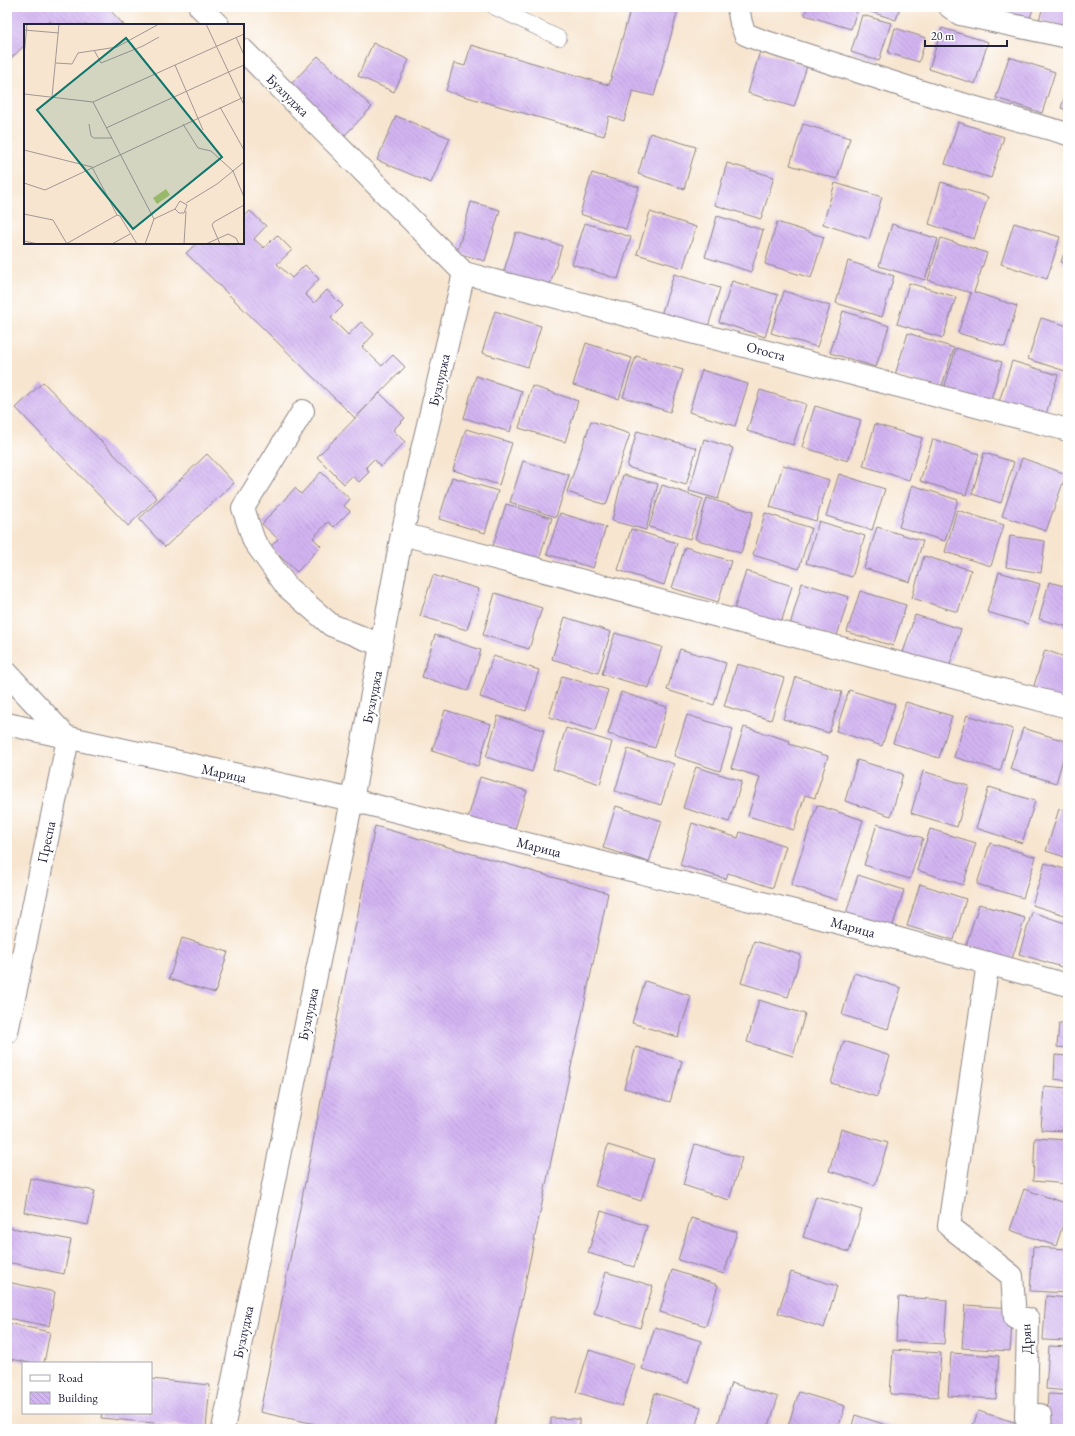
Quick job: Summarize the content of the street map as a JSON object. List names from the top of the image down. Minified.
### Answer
{"streets":{"street":["Бузлуджа","Огоста","Марица","Преспа","Дрян"]},"crossings":[["Бузлуджа","Огоста"],["Бузлуджа","Марица"],["Марица","Преспа"],["Марица","Дрян"]],"legend":["Road","Building"],"scale_bar":"20 m"}
